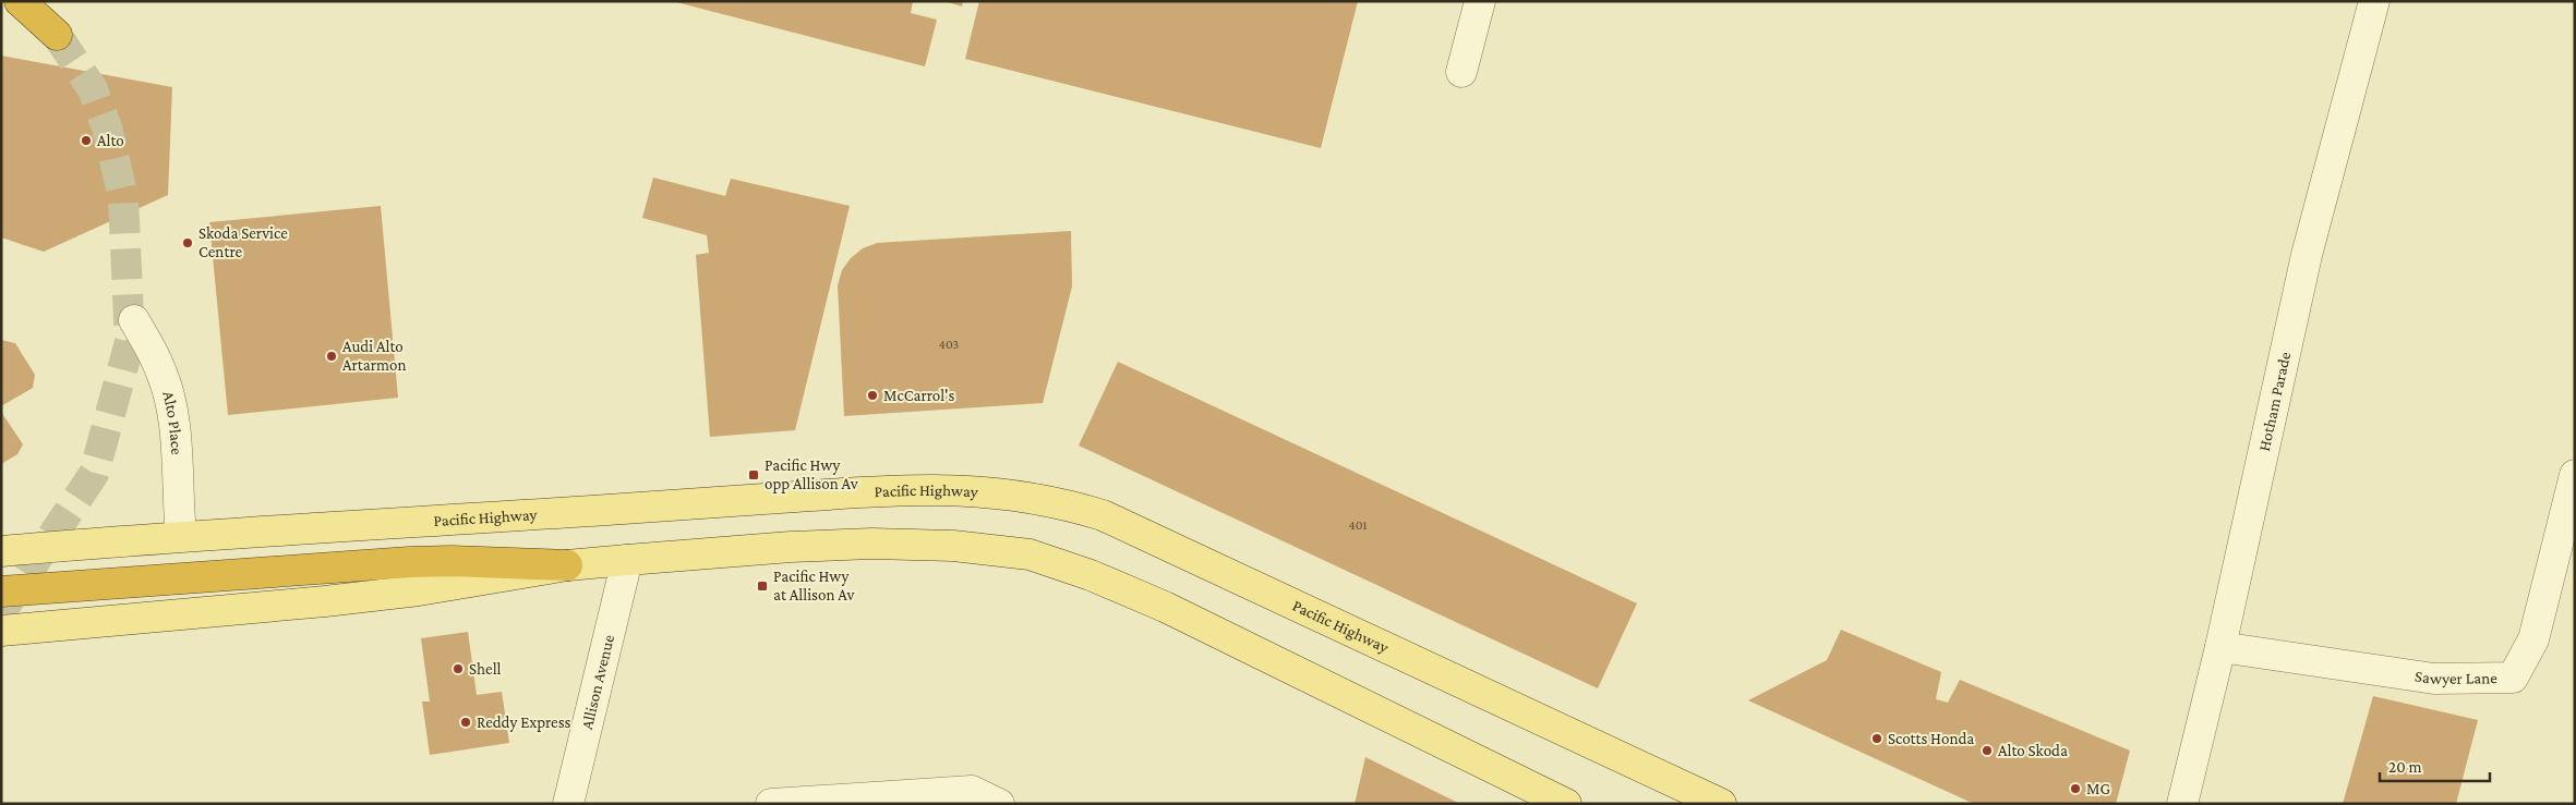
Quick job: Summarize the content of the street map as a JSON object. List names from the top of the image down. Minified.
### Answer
{"streets":{"main road":["Pacific Highway"],"street":["Hotham Parade","Alto Place","Sawyer Lane","Allison Avenue"]},"crossings":[["Hotham Parade","Sawyer Lane"],["Alto Place","Pacific Highway"]],"places":{"other":["Alto","Skoda Service Centre","Audi Alto Artarmon","McCarrol's","Shell","Reddy Express","Scotts Honda","Alto Skoda","MG"],"transit":["Pacific Hwy opp Allison Av","Pacific Hwy at Allison Av"]},"house_numbers":["403","401"],"scale_bar":"20 m"}
